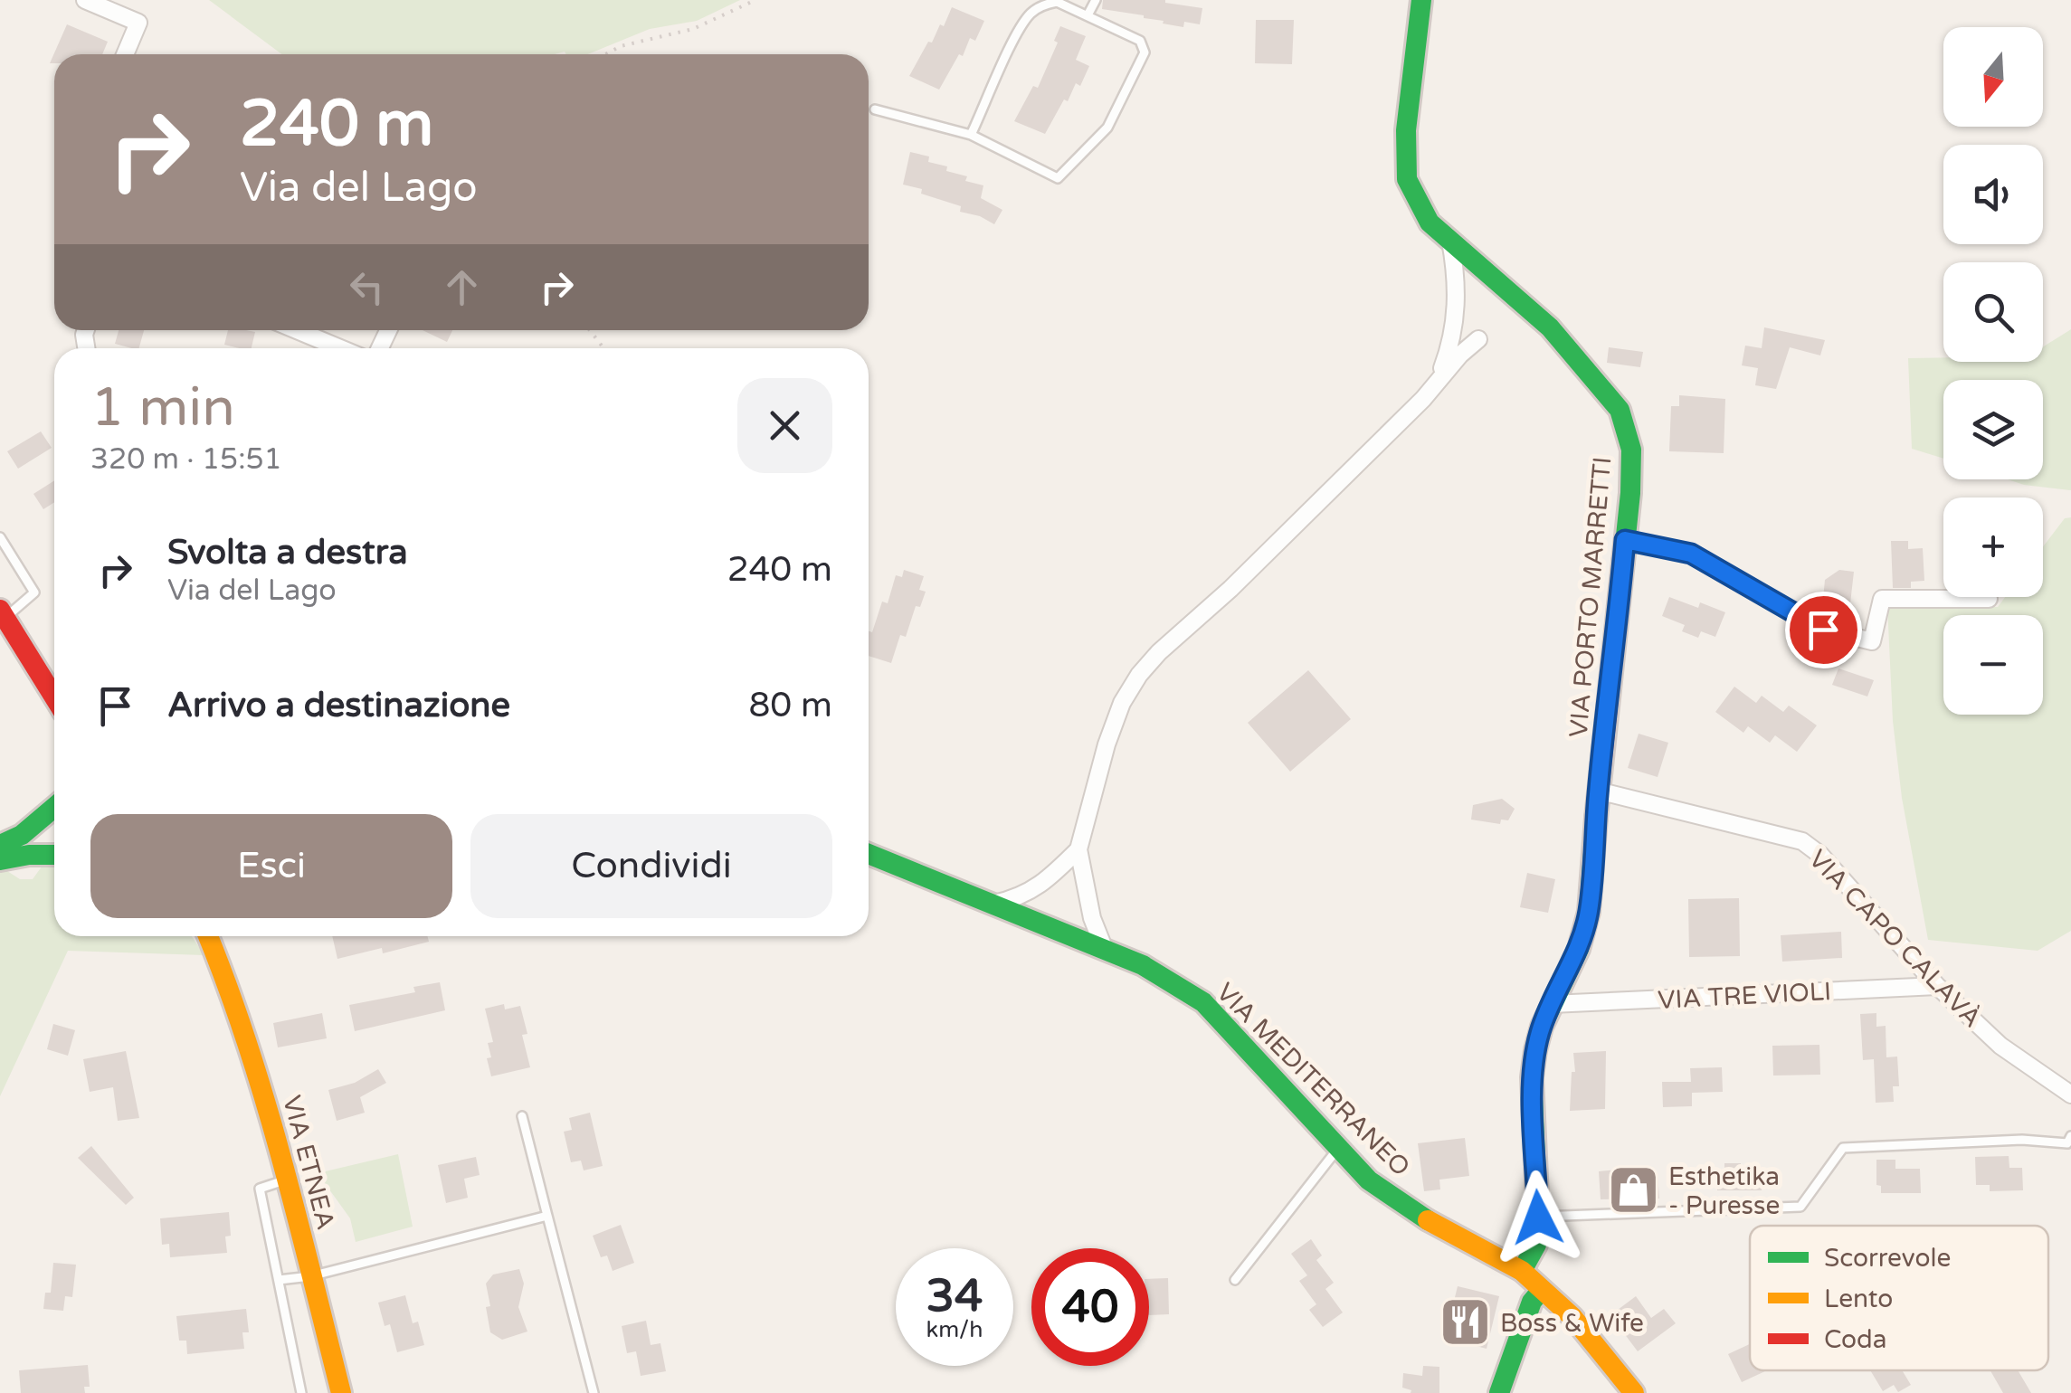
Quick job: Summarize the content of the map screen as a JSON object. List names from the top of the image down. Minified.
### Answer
{"streets":{"street":["VIA PORTO MARRETTI","VIA CAPO CALAVÀ","VIA TRE VIOLI","VIA MEDITERRANEO","VIA ETNEA"]},"crossings":[["VIA PORTO MARRETTI","VIA CAPO CALAVÀ"],["VIA PORTO MARRETTI","VIA TRE VIOLI"],["VIA PORTO MARRETTI","VIA MEDITERRANEO"],["VIA CAPO CALAVÀ","VIA TRE VIOLI"]],"places":{"shop":["Esthetika - Puresse"],"restaurant":["Boss & Wife"]},"legend":["Scorrevole","Lento","Coda"],"north":"bottom","page":{"map_buttons":["+","−"],"turn":["240 m","Via del Lago"],"heading":["1 min","320 m · 15:51"],"list":[{"name":"Svolta a destra","note":"Via del Lago","value":"240 m"},{"name":"Arrivo a destinazione","value":"80 m"}],"buttons":["Esci","Condividi"],"speed":"34 km/h","limit":"40"}}
